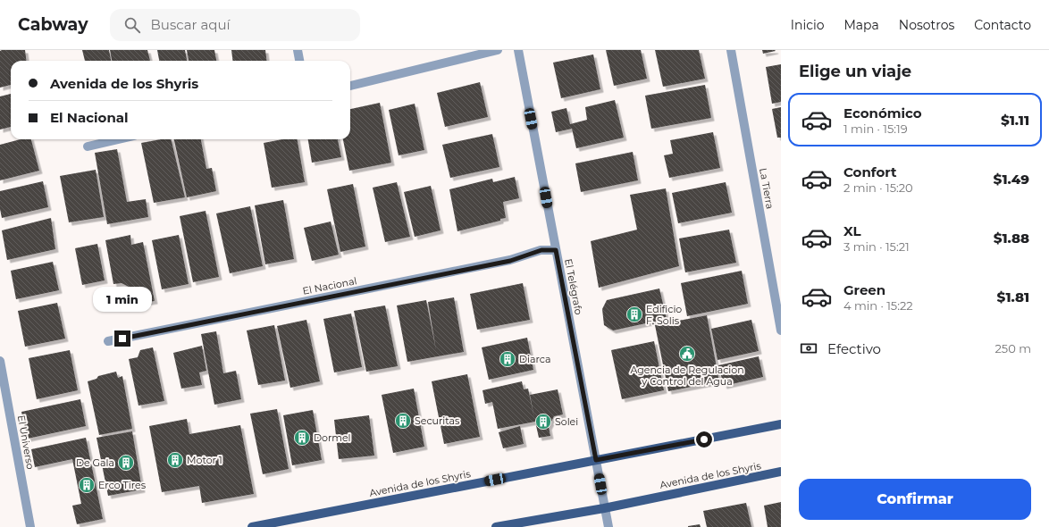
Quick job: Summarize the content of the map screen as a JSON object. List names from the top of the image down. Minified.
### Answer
{"streets":{"main road":["Avenida de los Shyris"],"street":["La Tierra","El Nacional","El Telégrafo","El Universo"]},"crossings":[["El Nacional","El Telégrafo"],["El Telégrafo","Avenida de los Shyris"]],"places":{"building":["Edificio F. Solis","Diarca","Securitas","Solei","Dormel","Motor 1","De Gala","Erco Tires"],"public building":["Agencia de Regulacion y Control del Agua"]},"page":{"header":"Cabway","search":"Buscar aquí","nav":["Inicio","Mapa","Nosotros","Contacto"],"heading":"Elige un viaje","banner":["Avenida de los Shyris","El Nacional"],"list":[{"name":"Económico","note":"1 min · 15:19","value":"$1.11"},{"name":"Confort","note":"2 min · 15:20","value":"$1.49"},{"name":"XL","note":"3 min · 15:21","value":"$1.88"},{"name":"Green","note":"4 min · 15:22","value":"$1.81"}],"bubble":"1 min","pay":["Efectivo","250 m"],"buttons":"Confirmar"}}
